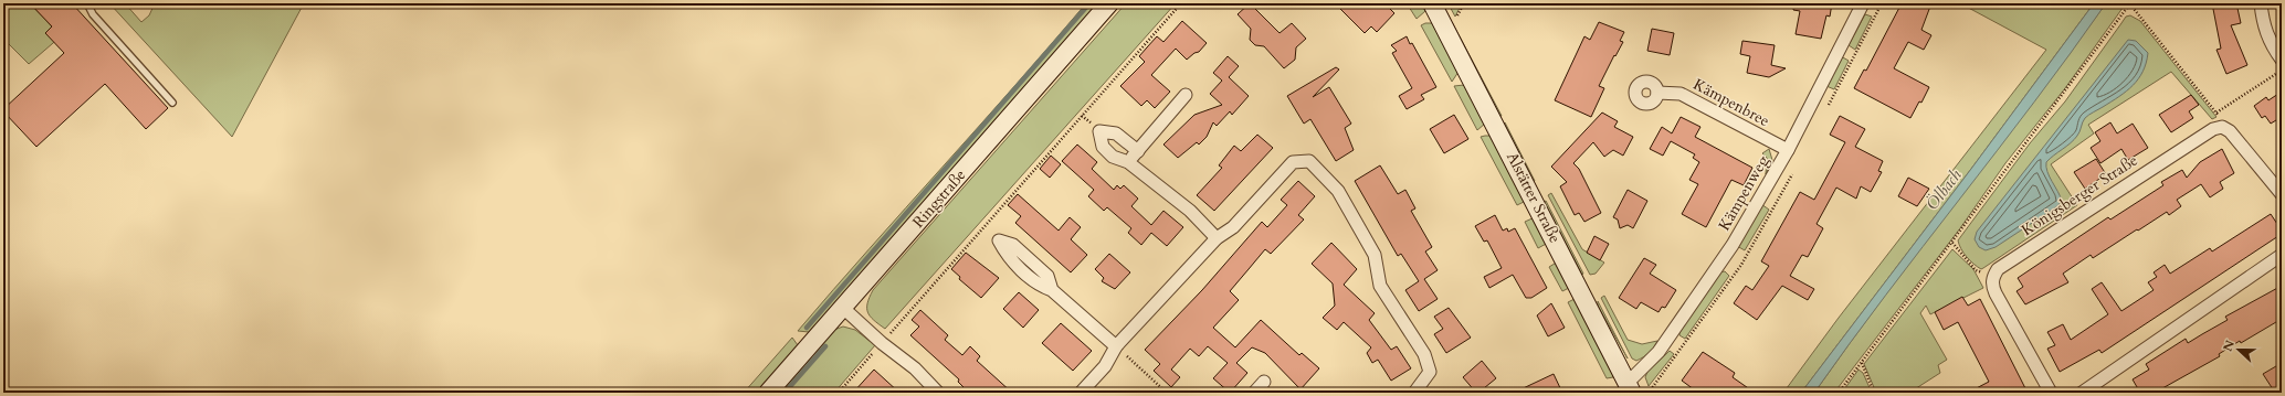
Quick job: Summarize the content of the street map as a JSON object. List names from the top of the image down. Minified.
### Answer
{"streets":{"main road":["Alstätter Straße","Ringstraße"],"street":["Kämpenbree","Kämpenweg","Königsberger Straße"]},"crossings":[["Kämpenbree","Kämpenweg"],["Kämpenweg","Alstätter Straße"]],"water":["Ölbach"],"north":"left"}
